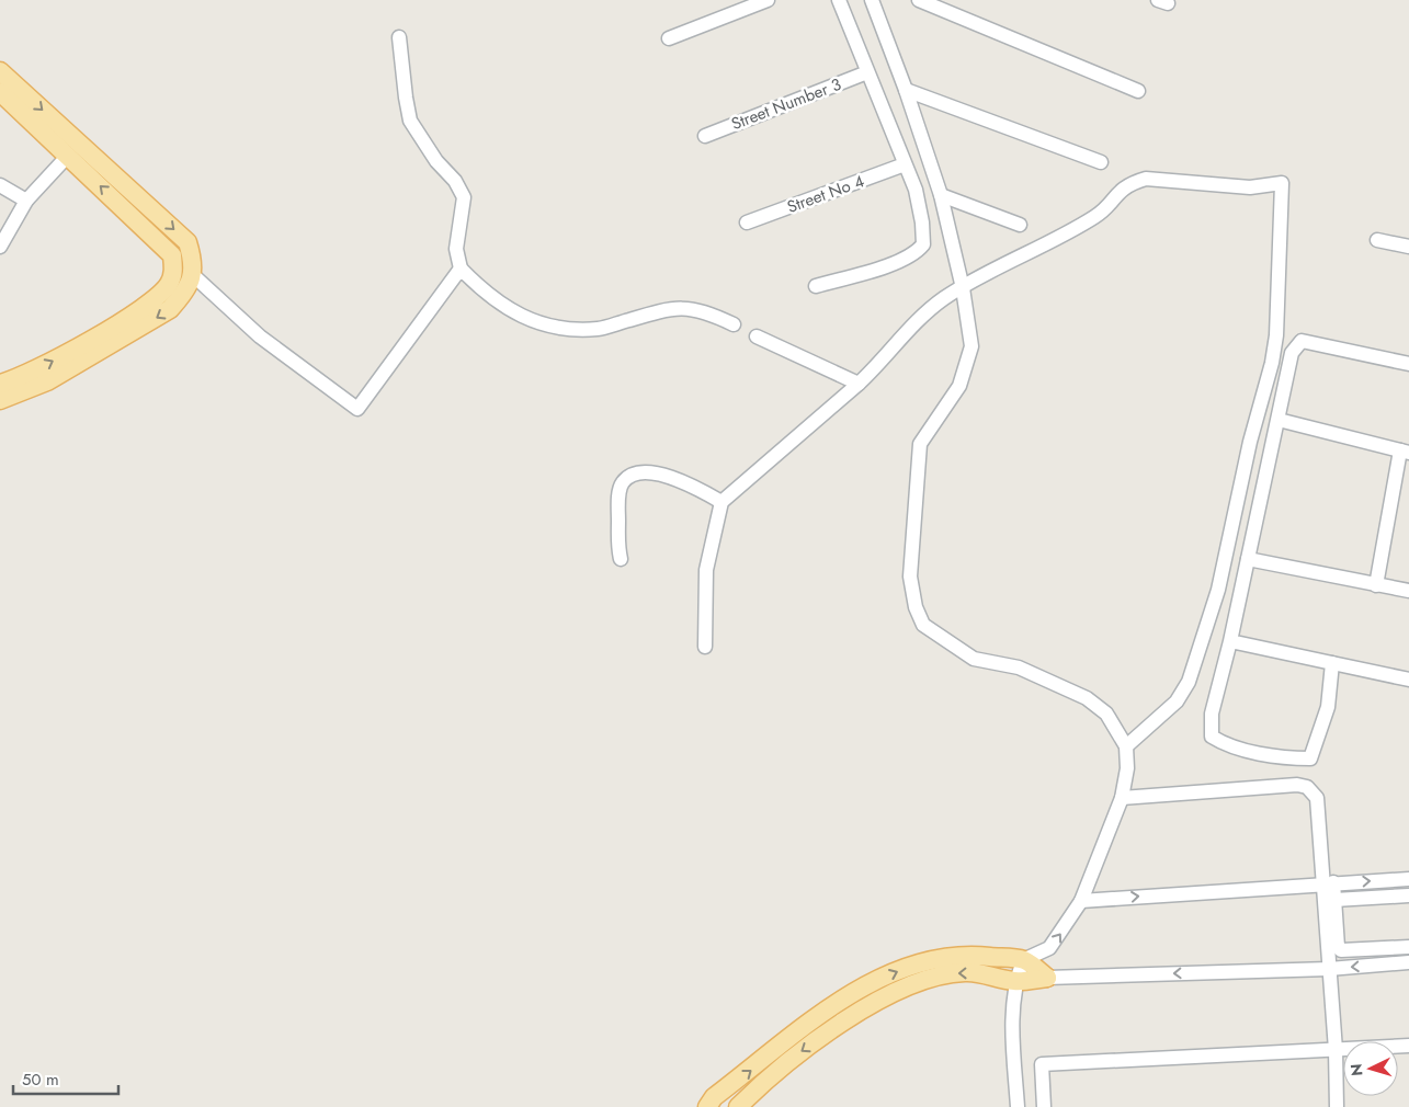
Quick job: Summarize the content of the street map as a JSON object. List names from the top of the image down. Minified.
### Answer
{"streets":{"street":["Street Number 3","Street No 4"]},"scale_bar":"50 m","north":"left"}
